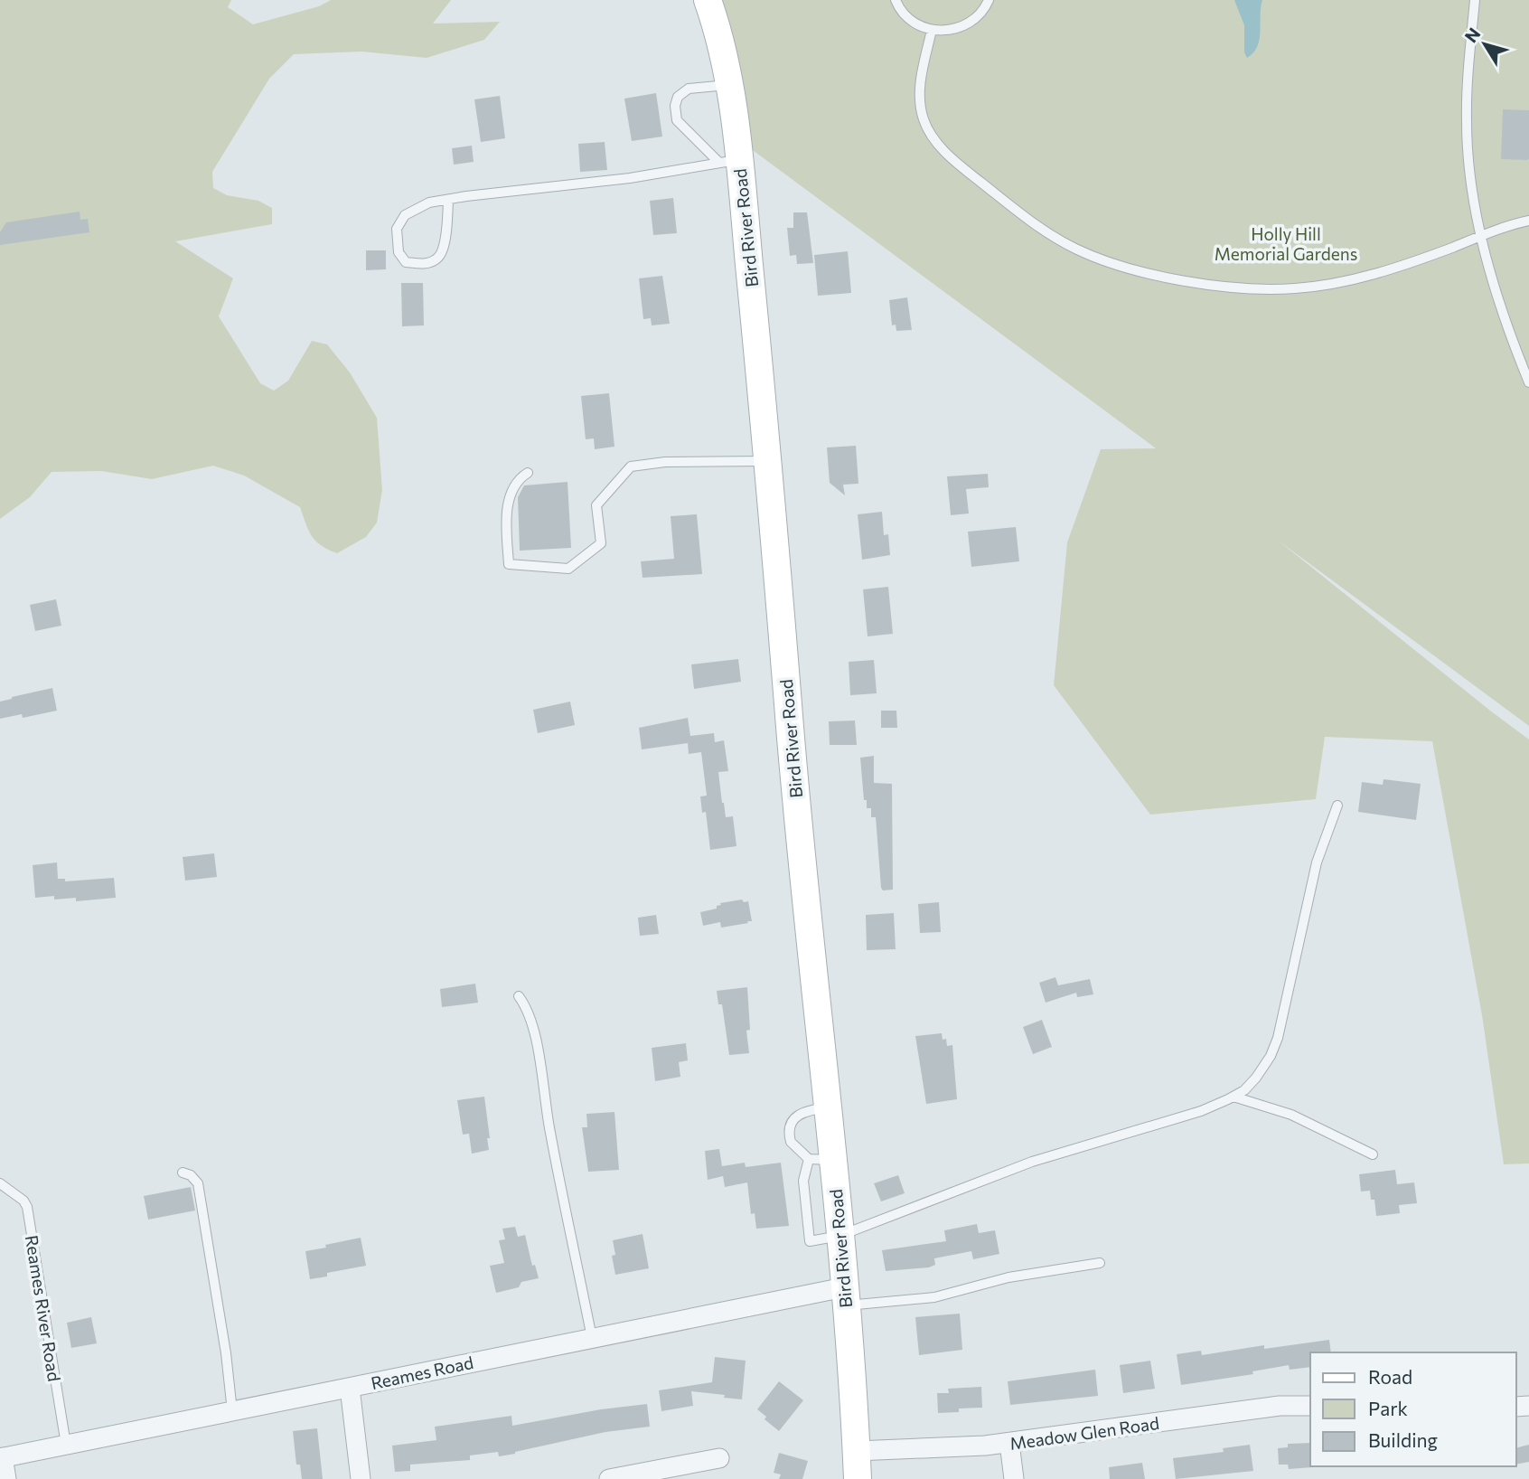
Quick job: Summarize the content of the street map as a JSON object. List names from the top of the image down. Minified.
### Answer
{"streets":{"street":["Bird River Road","Reames Road","Meadow Glen Road"],"lane":["Reames River Road"]},"crossings":[["Bird River Road","Reames Road"],["Bird River Road","Meadow Glen Road"],["Reames River Road","Reames Road"]],"parks":["Holly Hill Memorial Gardens"],"legend":["Road","Park","Building"],"north":"top left"}
